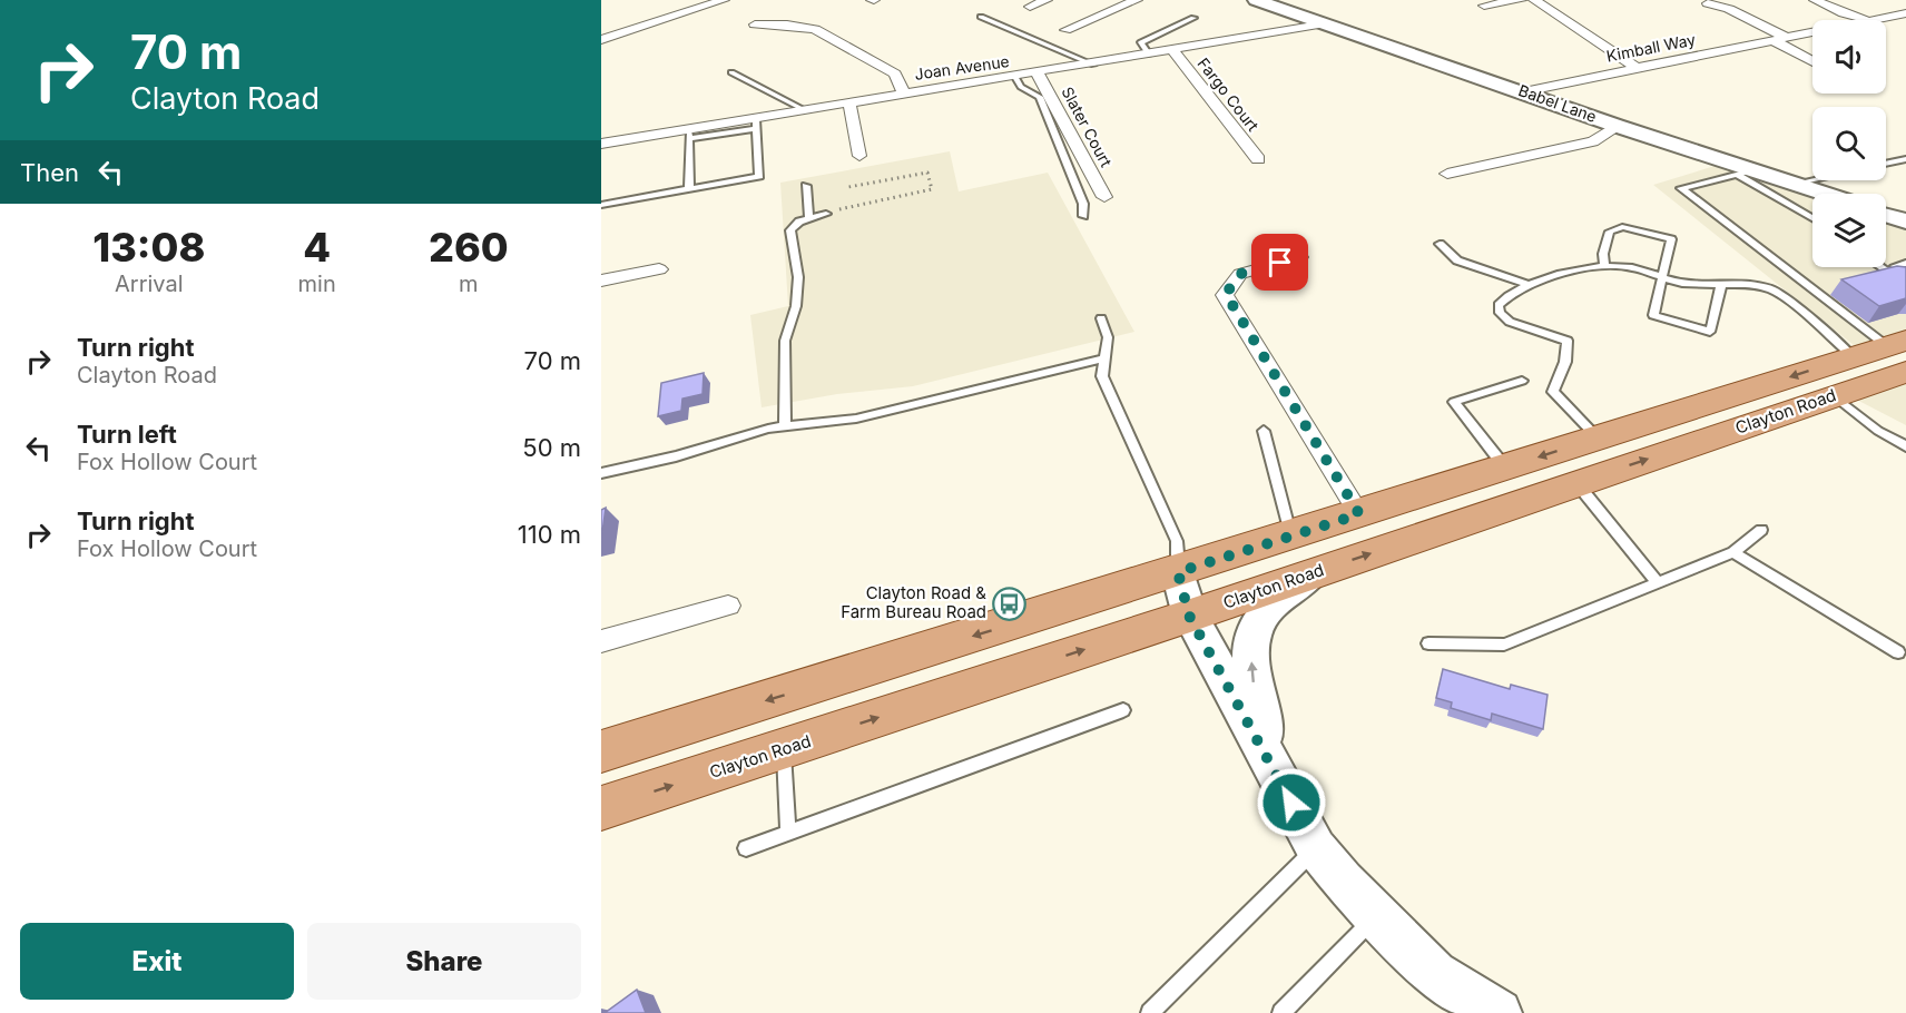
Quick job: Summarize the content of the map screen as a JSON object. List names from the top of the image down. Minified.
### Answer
{"streets":{"main road":["Clayton Road"],"street":["Kimball Way","Joan Avenue","Fargo Court","Babel Lane","Slater Court"]},"crossings":[["Kimball Way","Babel Lane"],["Joan Avenue","Fargo Court"],["Joan Avenue","Babel Lane"],["Joan Avenue","Slater Court"]],"places":{"bus stop":["Clayton Road & Farm Bureau Road"]},"page":{"turn":["70 m","Clayton Road"],"then":"Then","eta":["13:08","Arrival","4","min","260","m"],"list":[{"name":"Turn right","note":"Clayton Road","value":"70 m"},{"name":"Turn left","note":"Fox Hollow Court","value":"50 m"},{"name":"Turn right","note":"Fox Hollow Court","value":"110 m"}],"buttons":["Exit","Share"]}}
